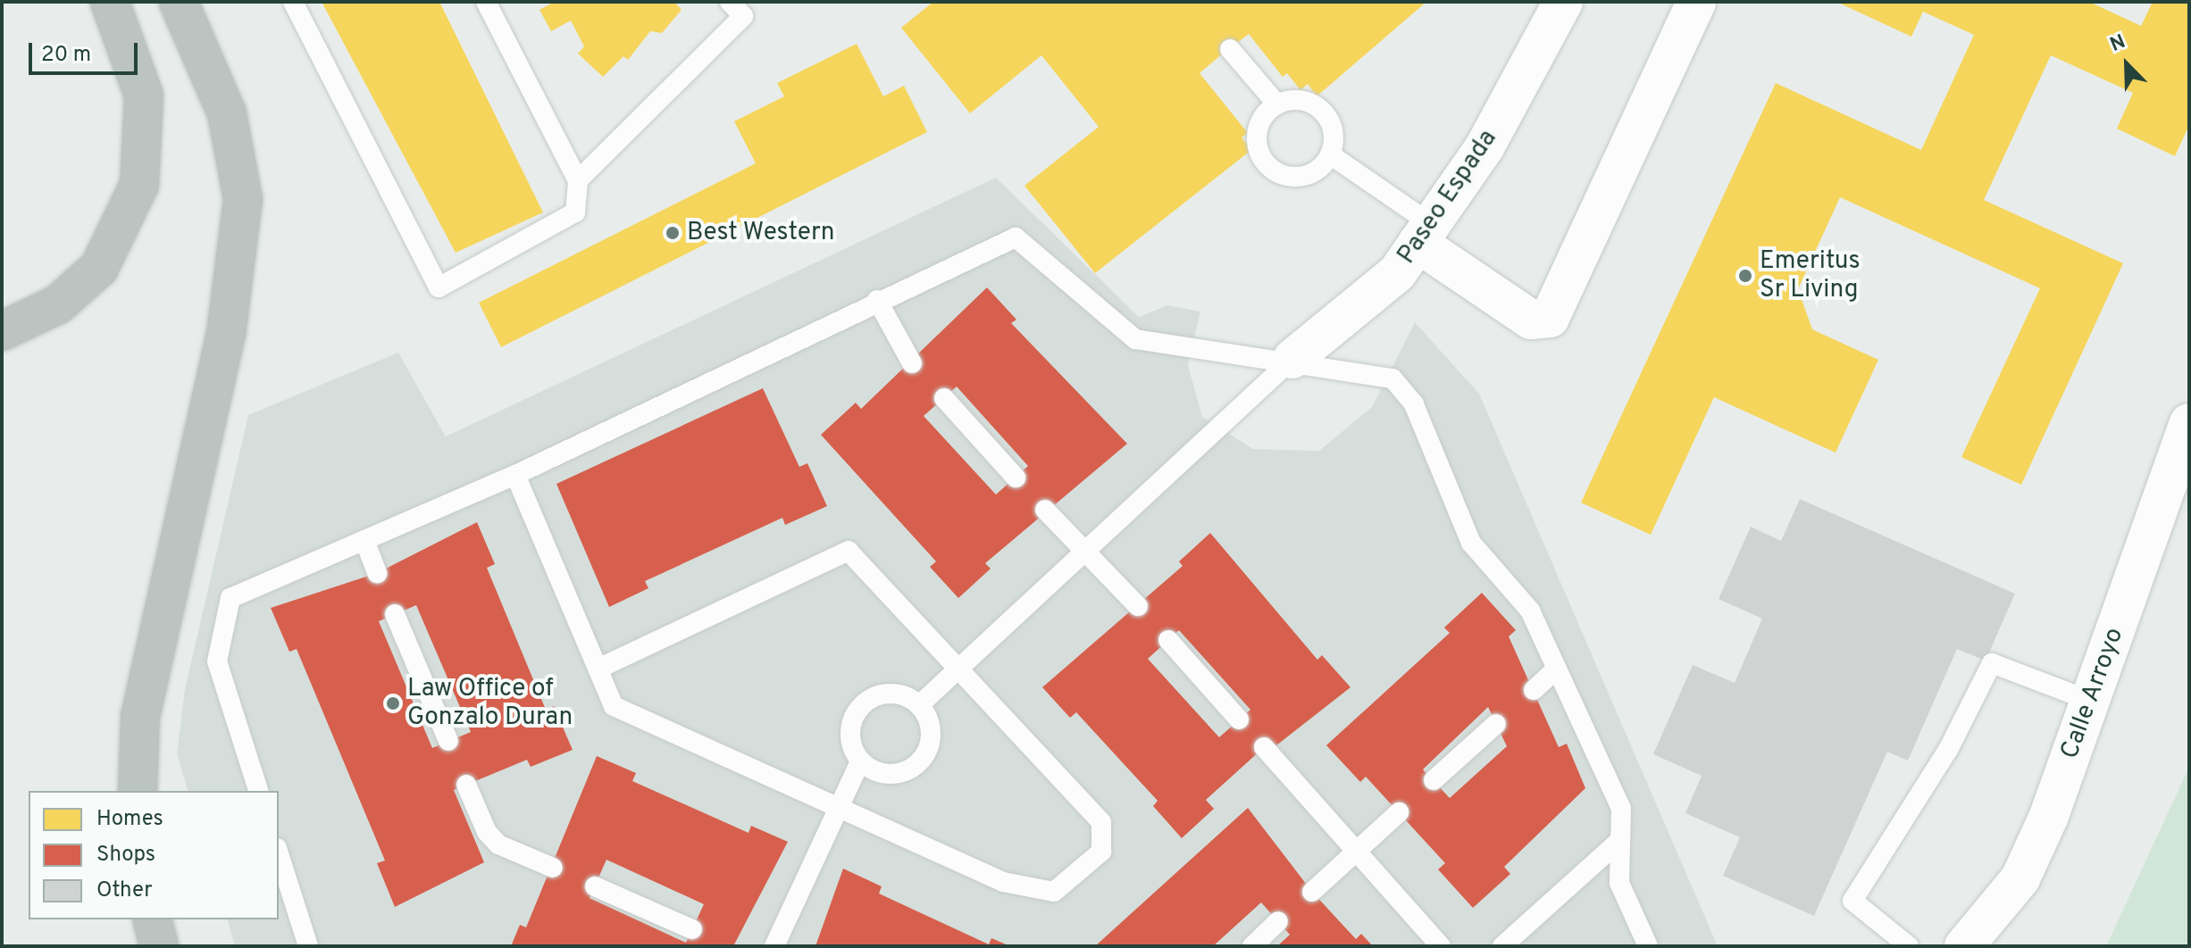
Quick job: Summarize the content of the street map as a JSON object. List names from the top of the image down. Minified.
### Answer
{"streets":{"street":["Paseo Espada","Calle Arroyo"]},"places":["Best Western","Emeritus Sr Living","Law Office of Gonzalo Duran"],"legend":["Homes","Shops","Other"],"scale_bar":"20 m","north":"top left"}
